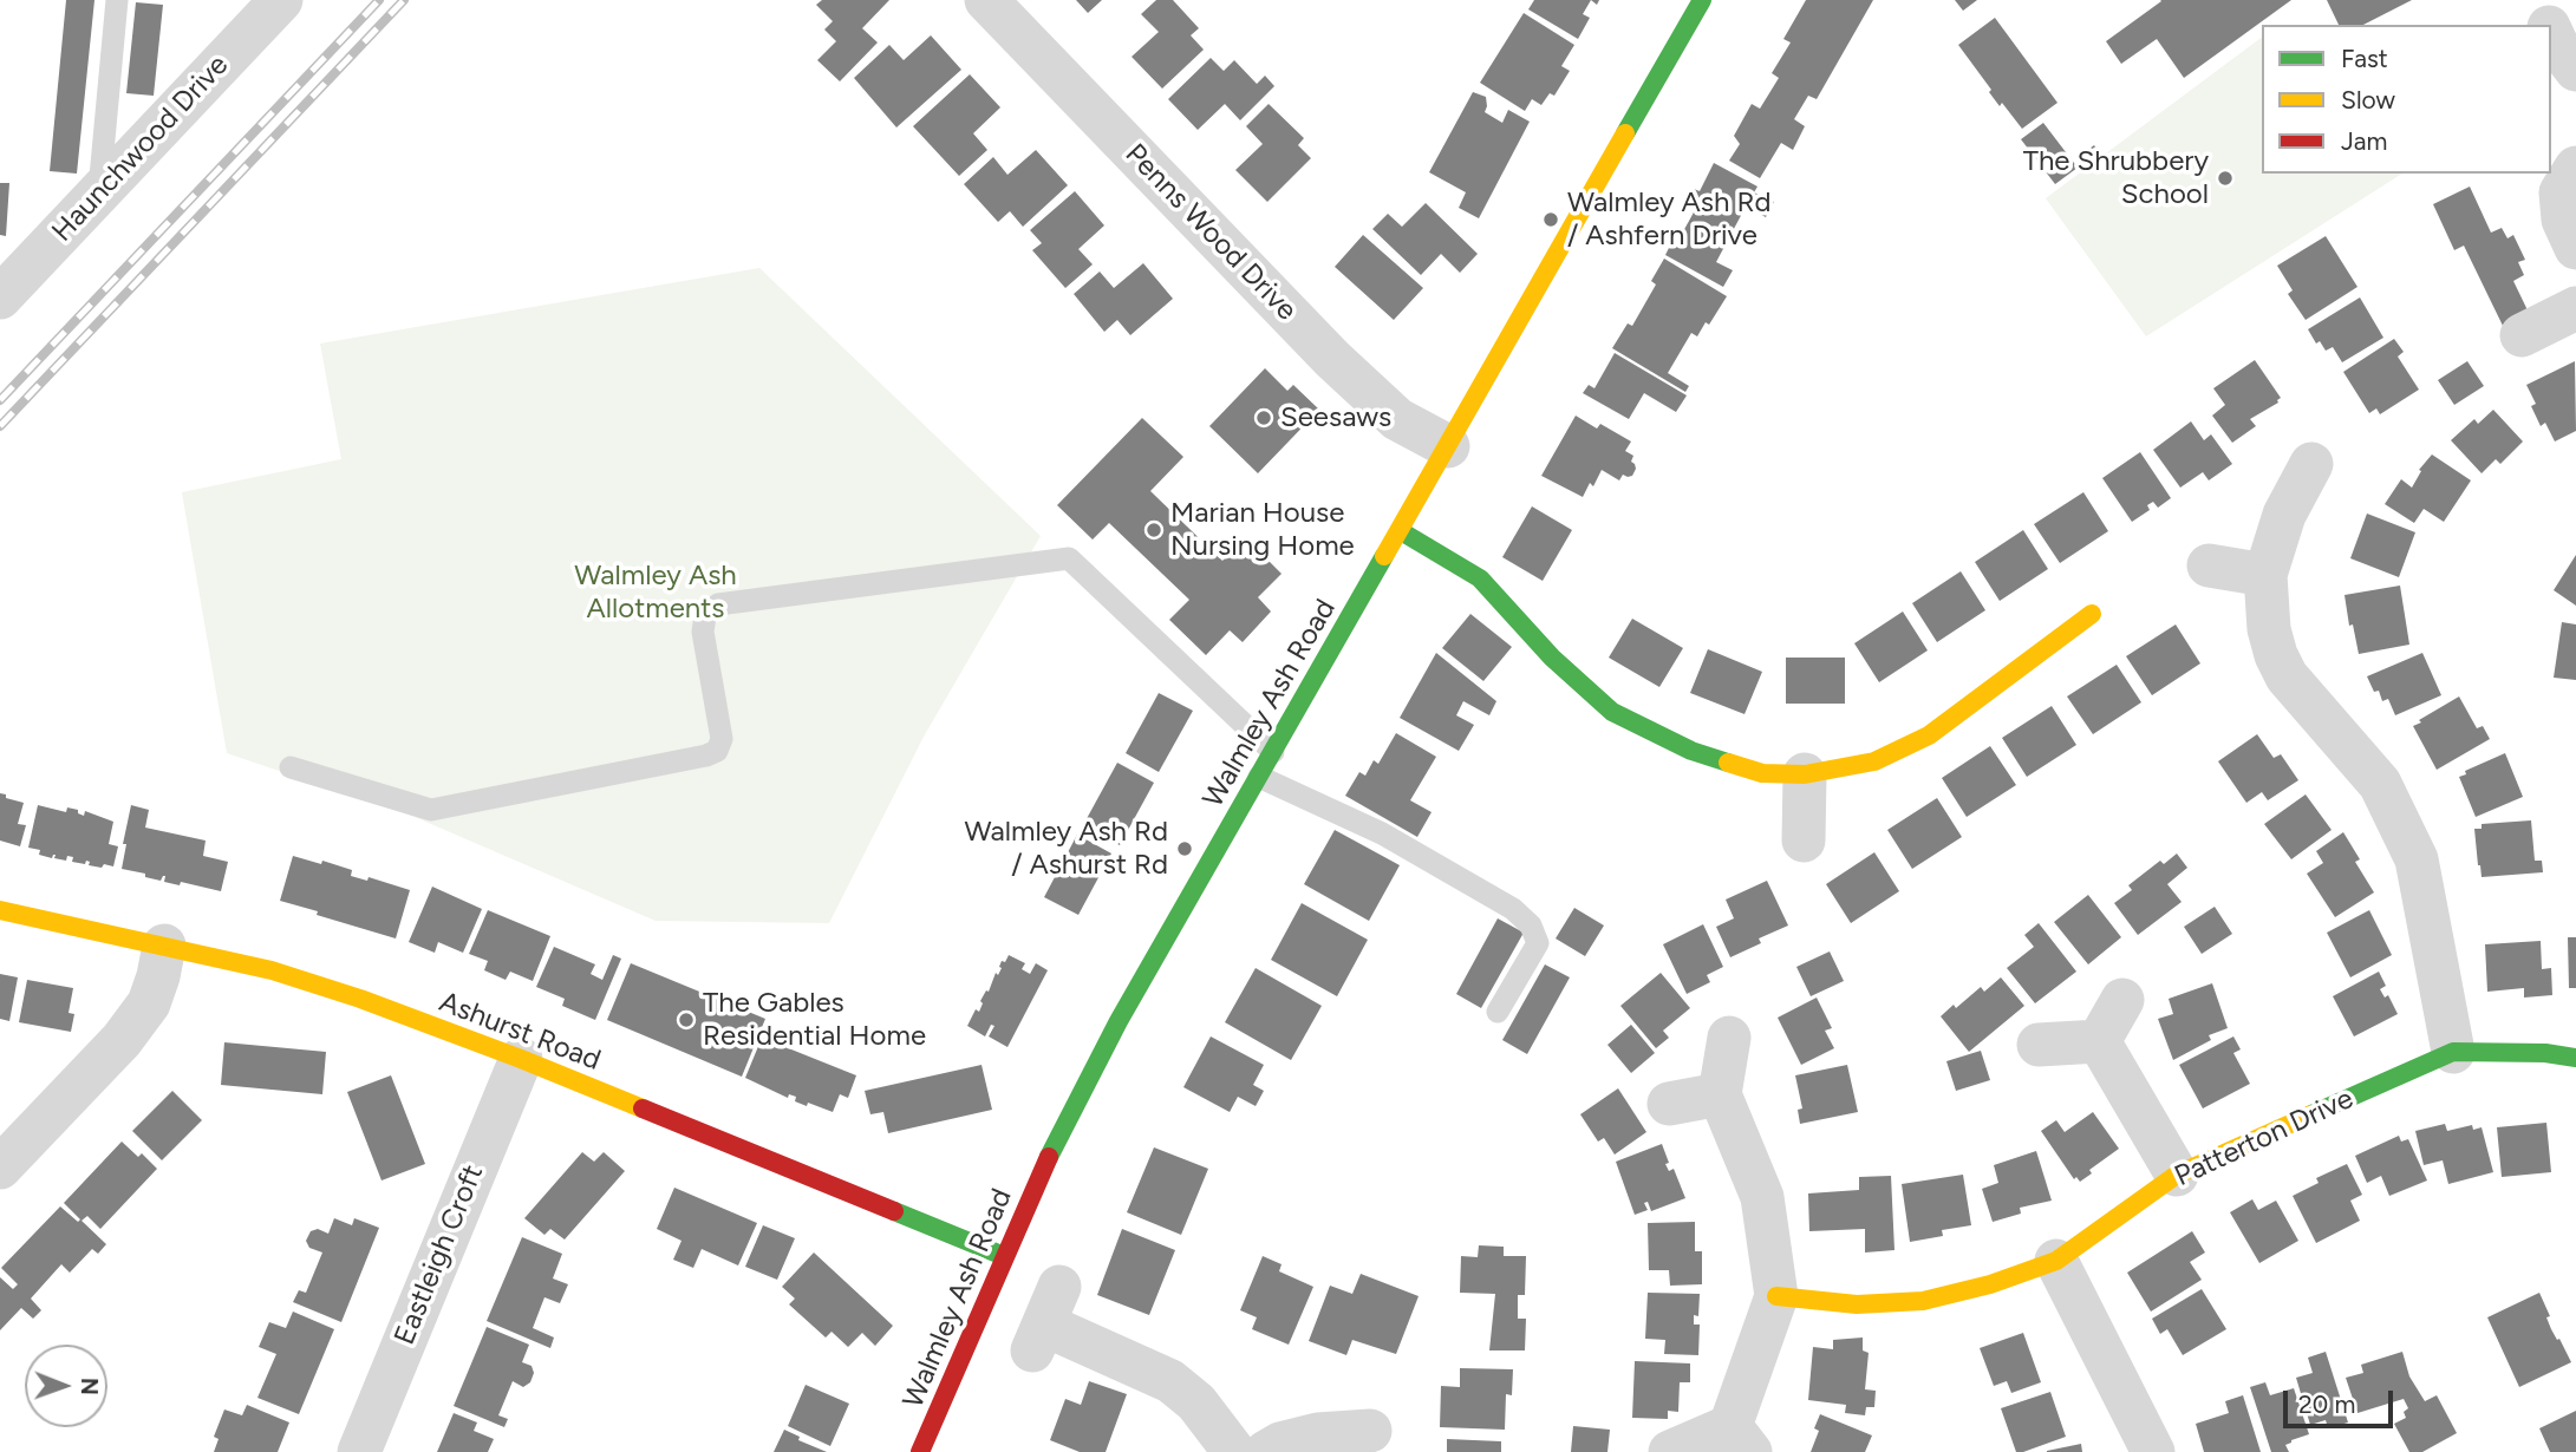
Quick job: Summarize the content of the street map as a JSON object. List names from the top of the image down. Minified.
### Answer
{"streets":{"street":["Haunchwood Drive","Penns Wood Drive","Walmley Ash Road","Ashurst Road","Patterton Drive","Eastleigh Croft"]},"crossings":[["Penns Wood Drive","Walmley Ash Road"],["Walmley Ash Road","Ashurst Road"],["Ashurst Road","Eastleigh Croft"]],"parks":["Walmley Ash Allotments"],"places":["The Shrubbery School","Walmley Ash Rd / Ashfern Drive","Seesaws","Marian House Nursing Home","Walmley Ash Rd / Ashurst Rd","The Gables Residential Home"],"legend":["Fast","Slow","Jam"],"scale_bar":"20 m","north":"right"}
